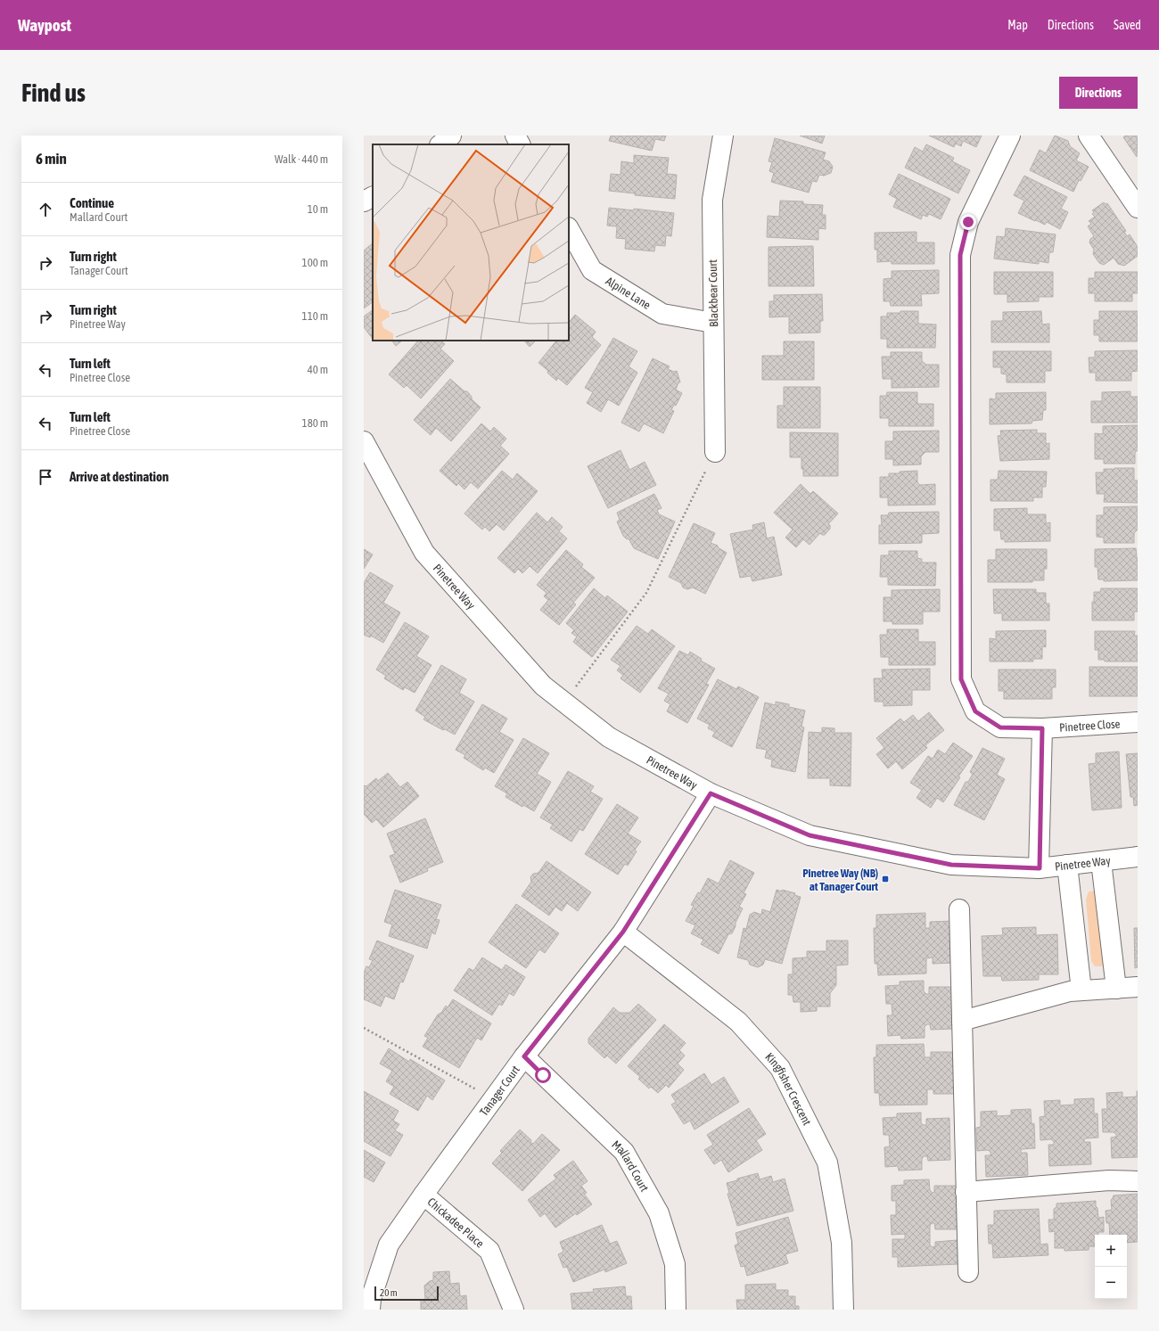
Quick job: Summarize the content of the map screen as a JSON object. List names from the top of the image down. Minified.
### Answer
{"streets":{"street":["Alpine Lane","Blackbear Court","Pinetree Way","Pinetree Close","Tanager Court","Kingfisher Crescent","Mallard Court","Chickadee Place"]},"crossings":[["Alpine Lane","Blackbear Court"],["Pinetree Way","Tanager Court"],["Tanager Court","Kingfisher Crescent"],["Tanager Court","Mallard Court"],["Tanager Court","Chickadee Place"]],"places":{"transit":["Pinetree Way (NB) at Tanager Court"]},"scale_bar":"20 m","page":{"header":"Waypost","nav":["Map","Directions","Saved"],"buttons":"Directions","title":"Find us","heading":["6 min","Walk · 440 m"],"list":[["Continue","Mallard Court","10 m"],["Turn right","Tanager Court","100 m"],["Turn right","Pinetree Way","110 m"],["Turn left","Pinetree Close","40 m"],["Turn left","Pinetree Close","180 m"],"Arrive at destination"],"map_buttons":["+","−"],"scale":"20 m"}}
